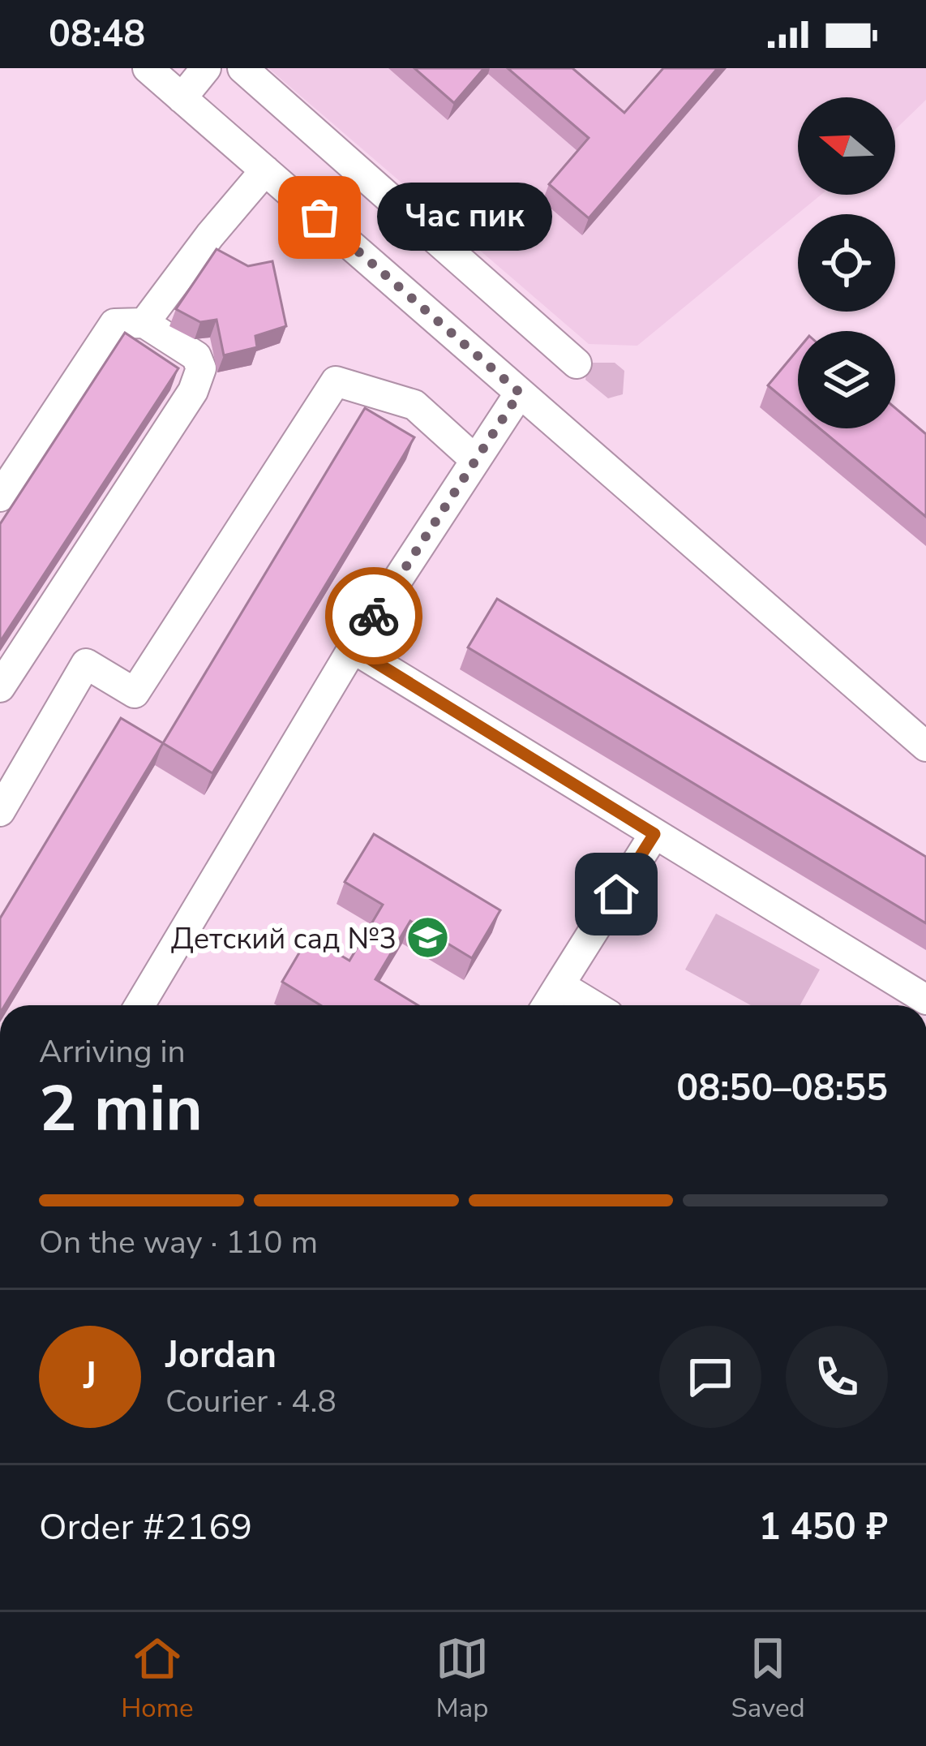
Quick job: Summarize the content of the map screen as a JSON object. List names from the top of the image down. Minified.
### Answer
{"places":{"other":["Час пик"],"school or university":["Детский сад №3"]},"north":"left","page":{"status":"08:48","bubble":"Час пик","heading":["2 min","Arriving in","08:50–08:55"],"panel":["Jordan","Courier · 4.8","Order #2169","1 450 ₽"],"bar":"On the way · 110 m","round":"J","tabs":["Home","Map","Saved"]}}
